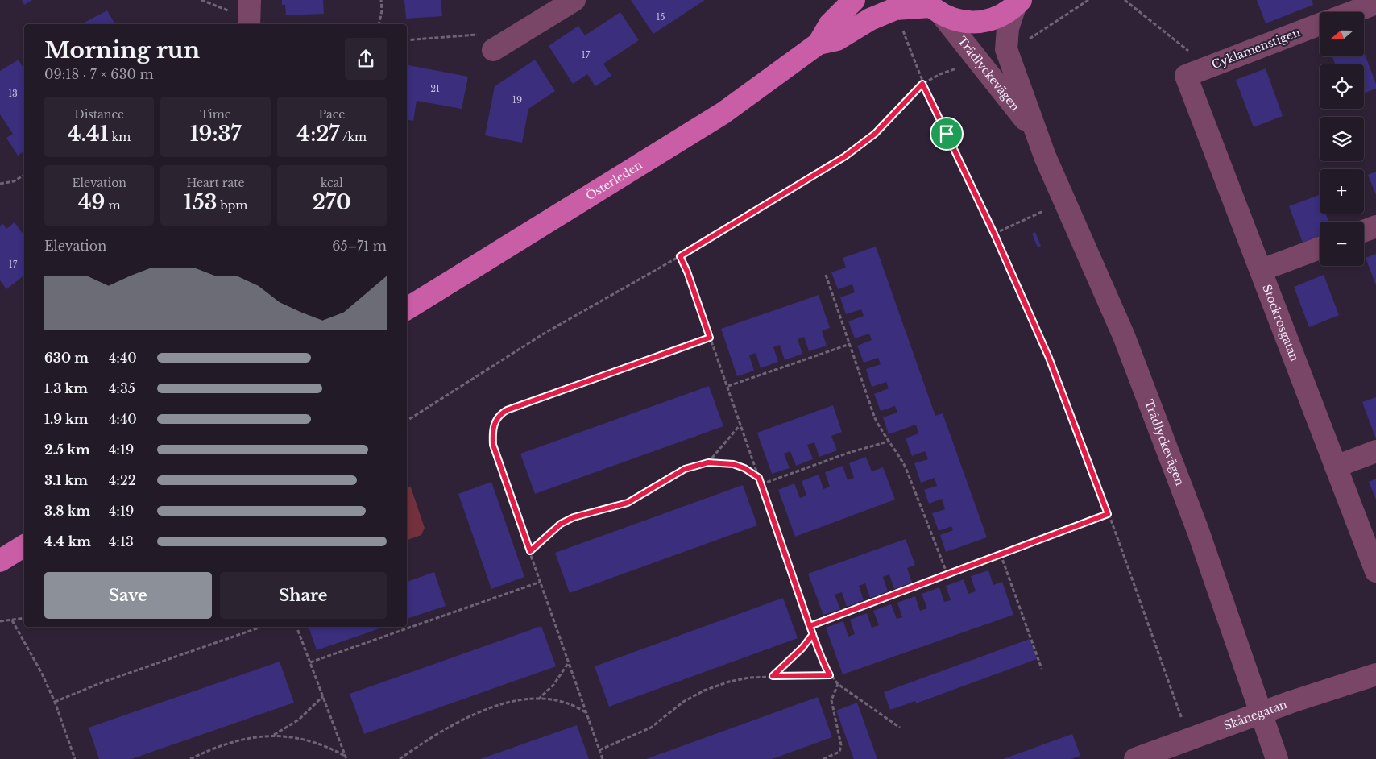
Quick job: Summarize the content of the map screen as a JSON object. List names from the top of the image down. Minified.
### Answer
{"streets":{"main road":["Trädlyckevägen","Österleden"],"street":["Cyklamenstigen","Stockrosgatan","Skånegatan"]},"crossings":[["Cyklamenstigen","Stockrosgatan"],["Trädlyckevägen","Österleden"],["Trädlyckevägen","Skånegatan"]],"house_numbers":["15","17","21","13","19","17"],"north":"left","page":{"map_buttons":["+","−"],"heading":["Morning run","09:18 · 7 × 630 m"],"stats":[["Distance","4.41 km"],["Time","19:37"],["Pace","4:27 /km"],["Elevation","49 m"],["Heart rate","153 bpm"],["kcal","270"]],"chart":["Elevation","65–71 m"],"list":[{"name":"630 m","note":"4:40"},{"name":"1.3 km","note":"4:35"},{"name":"1.9 km","note":"4:40"},{"name":"2.5 km","note":"4:19"},{"name":"3.1 km","note":"4:22"},{"name":"3.8 km","note":"4:19"},{"name":"4.4 km","note":"4:13"}],"buttons":["Save","Share"]}}
